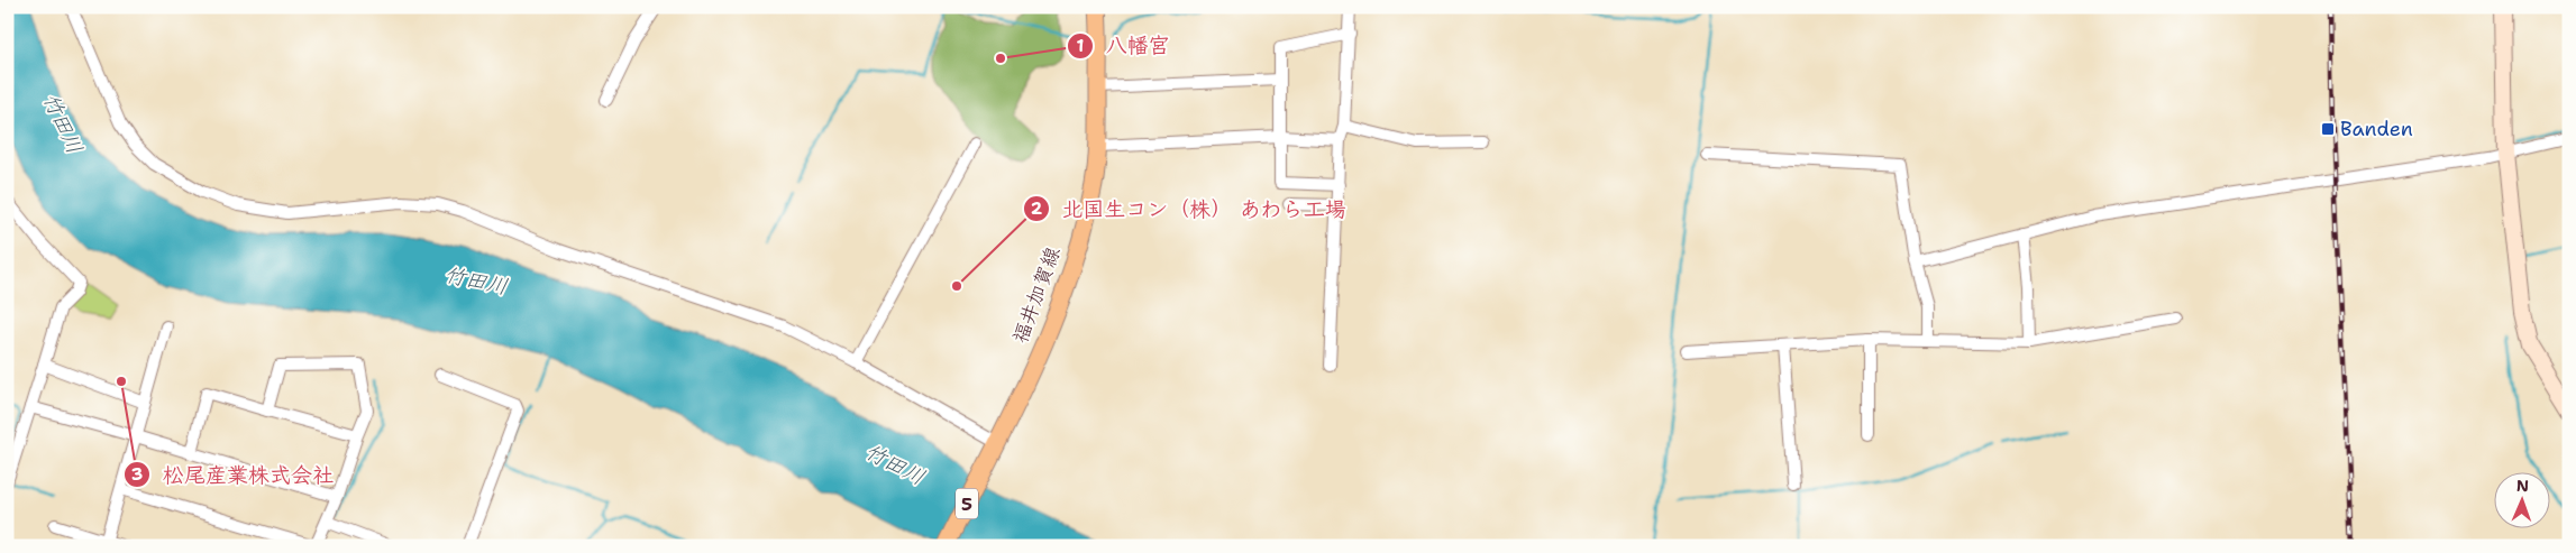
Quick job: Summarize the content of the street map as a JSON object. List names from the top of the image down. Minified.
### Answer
{"streets":{"main road":["福井加賀線","5"]},"water":["竹田川"],"places":{"other":["八幡宮","北国生コン（株） あわら工場","松尾産業株式会社"],"transit":["Banden"]},"north":"top"}
